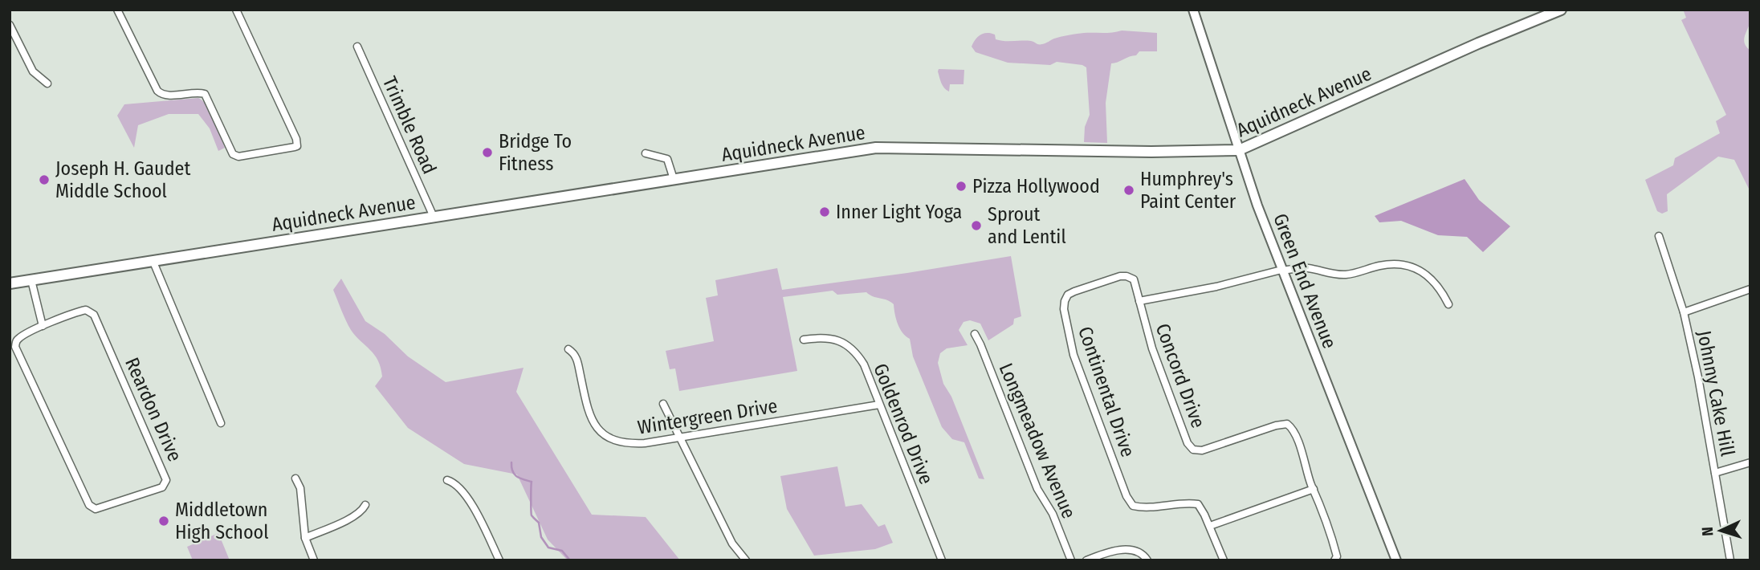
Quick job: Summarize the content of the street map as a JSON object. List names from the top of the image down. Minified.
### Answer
{"streets":{"main road":["Aquidneck Avenue","Green End Avenue"],"street":["Trimble Road","Concord Drive","Continental Drive","Johnny Cake Hill","Reardon Drive","Wintergreen Drive","Goldenrod Drive","Longmeadow Avenue"]},"crossings":[["Aquidneck Avenue","Trimble Road"],["Aquidneck Avenue","Green End Avenue"],["Concord Drive","Continental Drive"],["Wintergreen Drive","Goldenrod Drive"]],"places":["Bridge To Fitness","Joseph H. Gaudet Middle School","Pizza Hollywood","Humphrey's Paint Center","Inner Light Yoga","Sprout and Lentil","Middletown High School"],"north":"left"}
